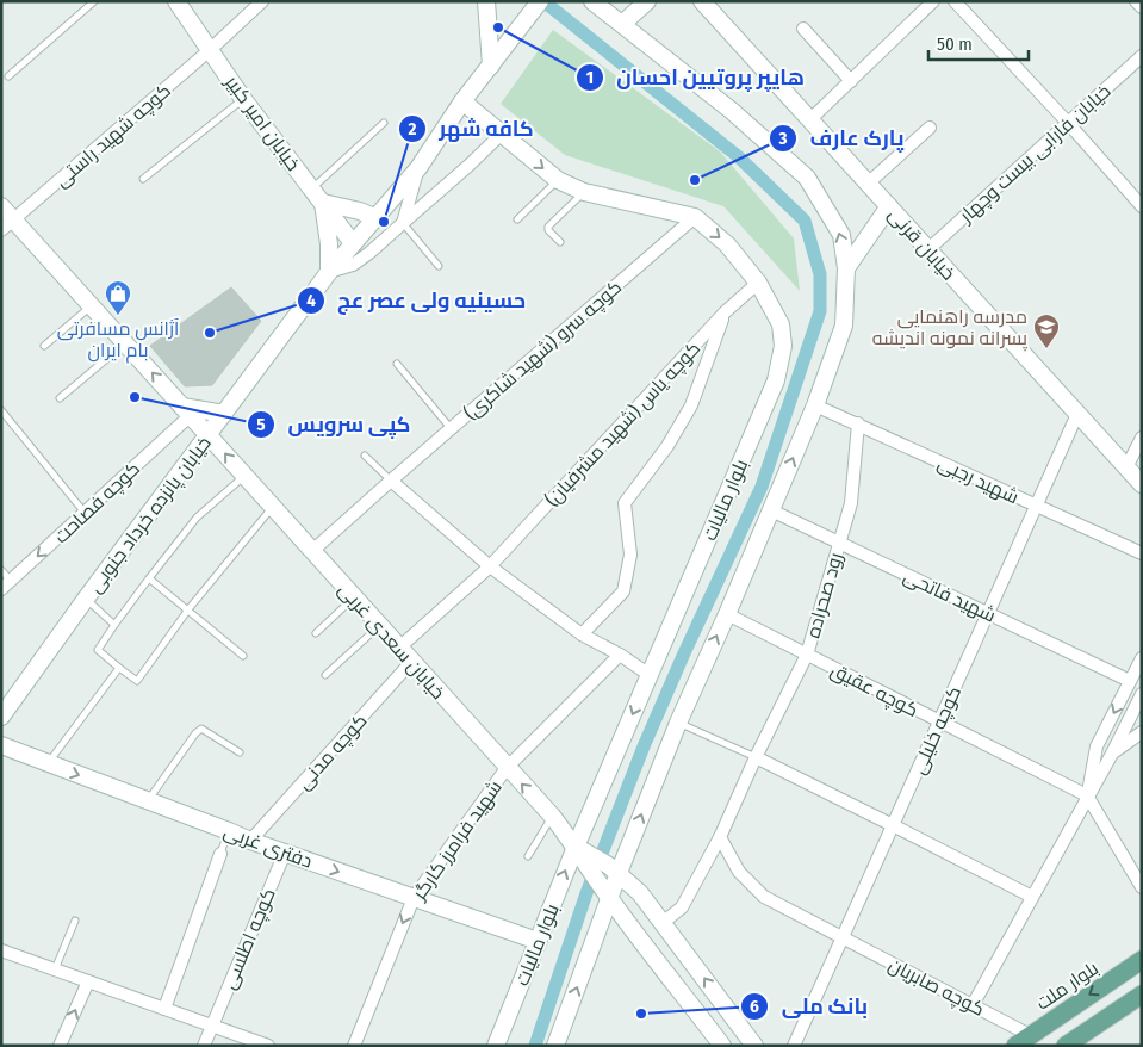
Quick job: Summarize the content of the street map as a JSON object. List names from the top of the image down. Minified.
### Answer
{"streets":{"main road":["بلوار ملت"],"street":["خیابان امیر کبیر","کوچه شهید راستی","خیابان فارابی بیست وچهار","خیابان قرنی","کوچه سرو (شهید شاکری)","کوچه یاس (شهید مشرفیان)","شهید رجبی","بلوار مالیات","کوچه فصاحت","خیابان پانزده خرداد جنوبی","رود صحراده","شهید فاتحی","خیابان سعدی غربی","کوچه عقیق","کوچه خلیلی","کوچه مدنی","شهید فرامرز کارگر","دفتری غربی","کوچه اطلسی","کوچه صابریان"]},"crossings":[["خیابان امیر کبیر","کوچه شهید راستی"],["خیابان امیر کبیر","خیابان پانزده خرداد جنوبی"],["کوچه شهید راستی","خیابان سعدی غربی"],["خیابان فارابی بیست وچهار","خیابان قرنی"],["خیابان قرنی","کوچه خلیلی"],["کوچه سرو (شهید شاکری)","بلوار مالیات"],["کوچه سرو (شهید شاکری)","خیابان سعدی غربی"],["کوچه یاس (شهید مشرفیان)","بلوار مالیات"],["کوچه یاس (شهید مشرفیان)","خیابان سعدی غربی"],["شهید رجبی","رود صحراده"],["شهید رجبی","کوچه خلیلی"],["بلوار مالیات","خیابان پانزده خرداد جنوبی"],["بلوار مالیات","خیابان سعدی غربی"],["بلوار مالیات","دفتری غربی"],["کوچه فصاحت","خیابان سعدی غربی"],["خیابان پانزده خرداد جنوبی","خیابان سعدی غربی"],["رود صحراده","شهید فاتحی"],["رود صحراده","کوچه عقیق"],["رود صحراده","کوچه صابریان"],["شهید فاتحی","کوچه خلیلی"],["خیابان سعدی غربی","کوچه مدنی"],["خیابان سعدی غربی","شهید فرامرز کارگر"],["کوچه عقیق","کوچه خلیلی"],["کوچه خلیلی","کوچه صابریان"],["کوچه مدنی","دفتری غربی"],["شهید فرامرز کارگر","دفتری غربی"],["دفتری غربی","کوچه اطلسی"],["بلوار ملت","کوچه صابریان"]],"one_way":["کوچه فصاحت","دفتری غربی"],"places":{"other":["هایپر پروتیین احسان","پارک عارف","کافه شهر","حسینیه ولی عصر عج","کپی سرویس","بانک ملی"],"shop":["آژانس مسافرتی بام ایران"],"school or university":["مدرسه راهنمایی پسرانه نمونه اندیشه"]},"scale_bar":"50 m"}
